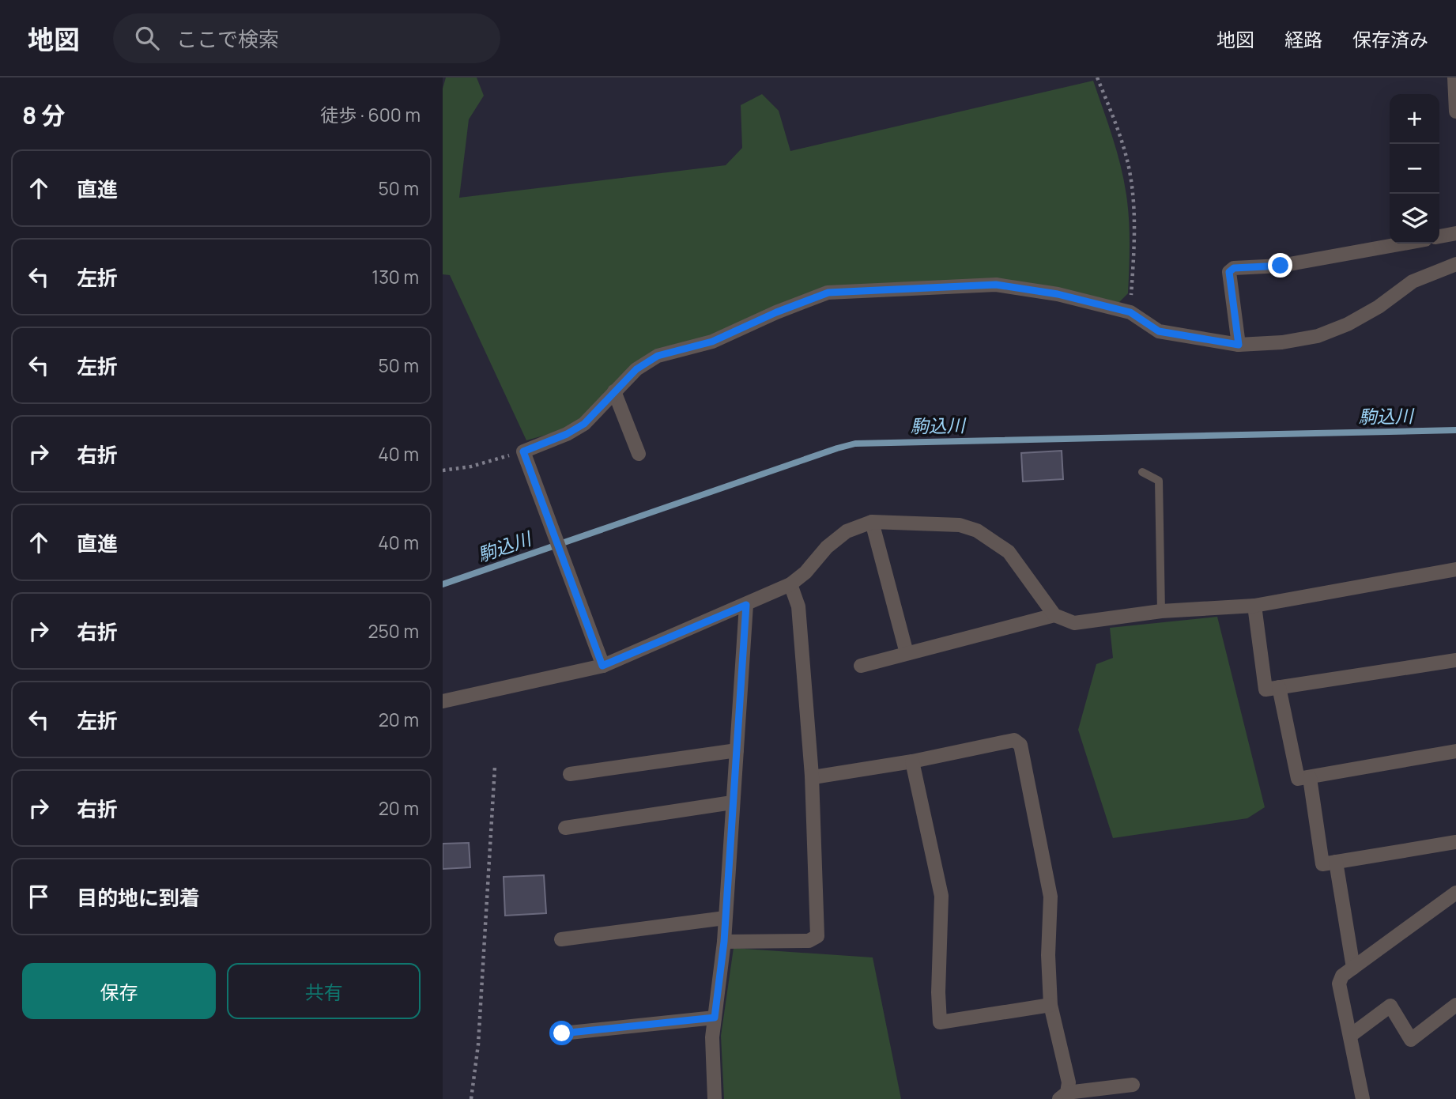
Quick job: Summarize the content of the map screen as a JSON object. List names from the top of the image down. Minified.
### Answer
{"water":["駒込川"],"page":{"header":"地図","search":"ここで検索","nav":["地図","経路","保存済み"],"heading":["8 分","徒歩 · 600 m"],"map_buttons":["+","−"],"list":[["直進","50 m"],["左折","130 m"],["左折","50 m"],["右折","40 m"],["直進","40 m"],["右折","250 m"],["左折","20 m"],["右折","20 m"],"目的地に到着"],"buttons":["保存","共有"]}}
